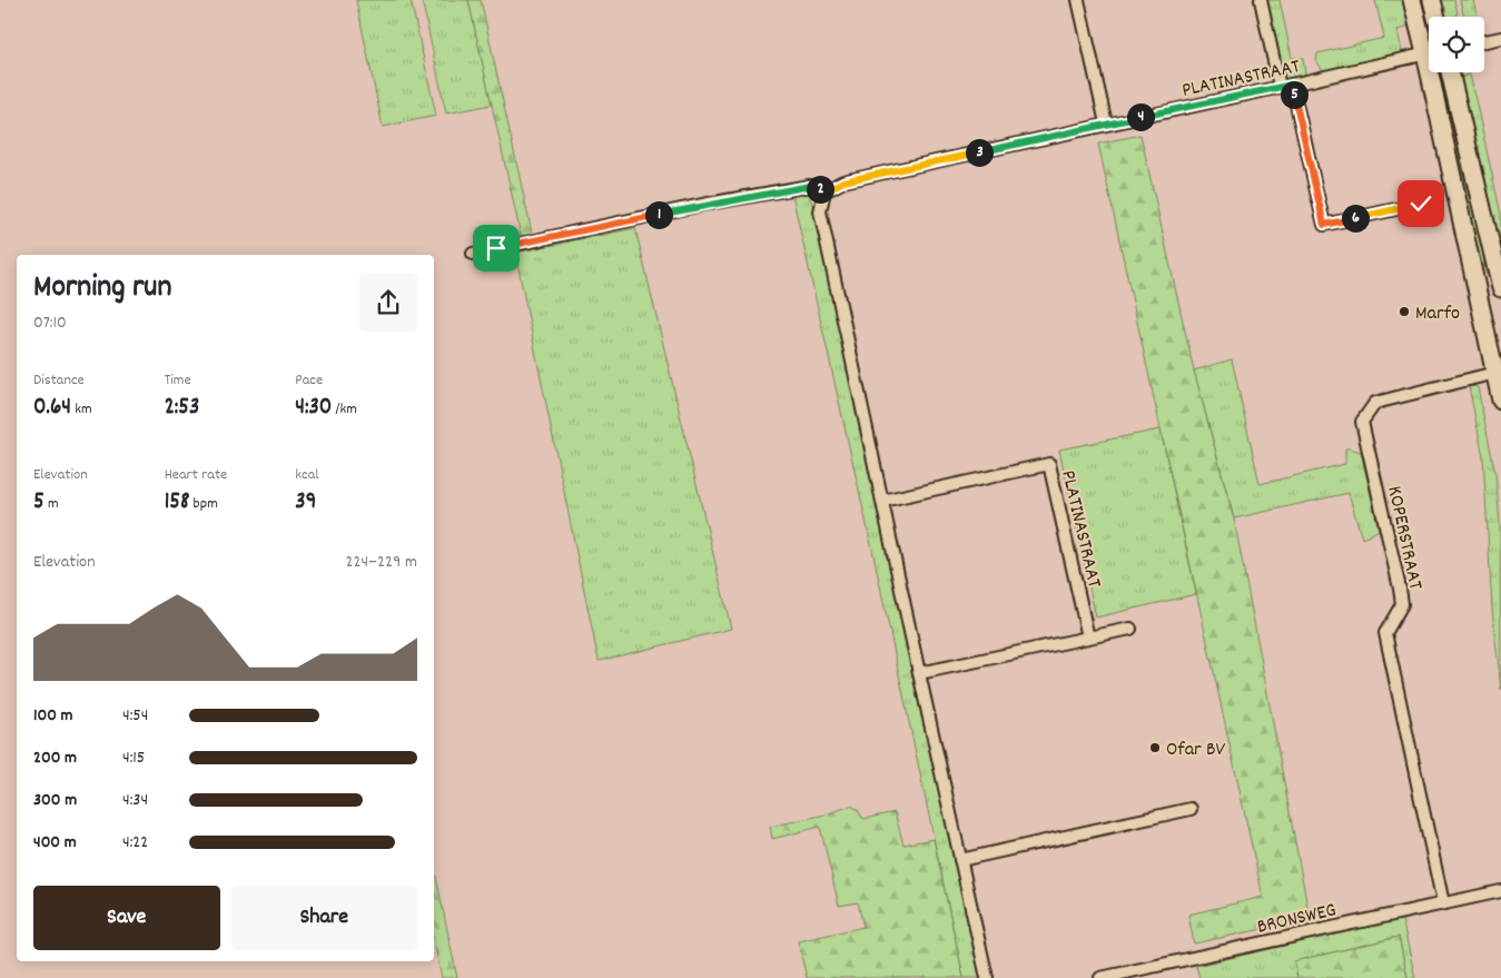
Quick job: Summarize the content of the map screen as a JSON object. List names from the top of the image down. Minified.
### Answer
{"streets":{"street":["PLATINASTRAAT","KOPERSTRAAT","BRONSWEG"]},"crossings":[["KOPERSTRAAT","BRONSWEG"]],"places":["Marfo","Ofar BV"],"page":{"pins":["5","4","3","2","1","6"],"heading":["Morning run","07:10"],"stats":[["Distance","0.64 km"],["Time","2:53"],["Pace","4:30 /km"],["Elevation","5 m"],["Heart rate","158 bpm"],["kcal","39"]],"chart":["Elevation","224–229 m"],"list":[{"name":"100 m","note":"4:54"},{"name":"200 m","note":"4:15"},{"name":"300 m","note":"4:34"},{"name":"400 m","note":"4:22"}],"buttons":["Save","Share"]}}
